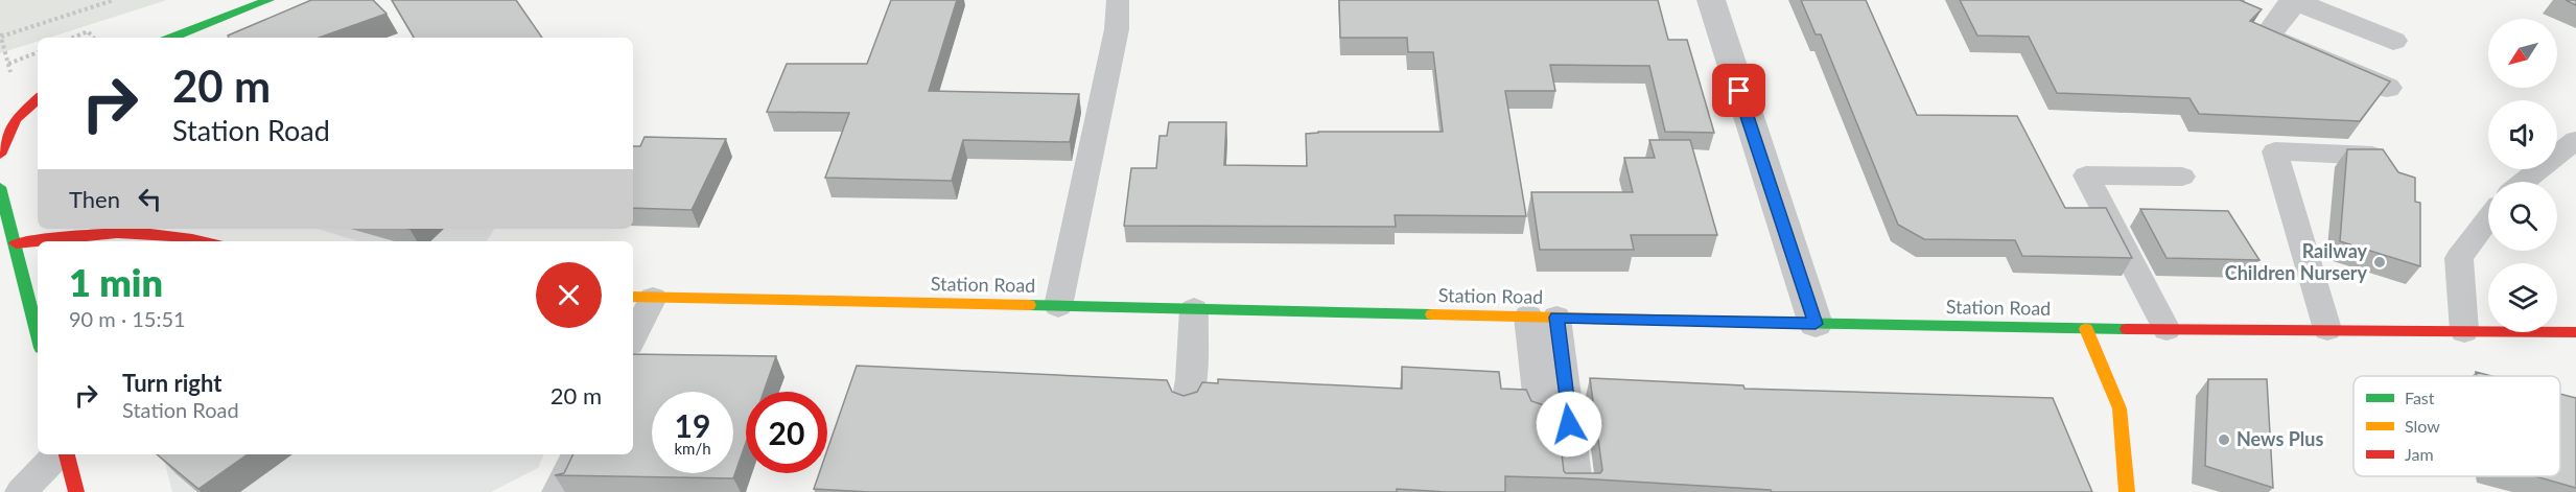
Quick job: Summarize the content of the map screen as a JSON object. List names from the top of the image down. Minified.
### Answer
{"streets":{"main road":["Station Road"]},"places":["Railway Children Nursery","News Plus"],"legend":["Fast","Slow","Jam"],"north":"bottom left","page":{"turn":["20 m","Station Road"],"then":"Then","heading":["1 min","90 m · 15:51"],"list":[{"name":"Turn right","note":"Station Road","value":"20 m"}],"speed":"19 km/h","limit":"20"}}
